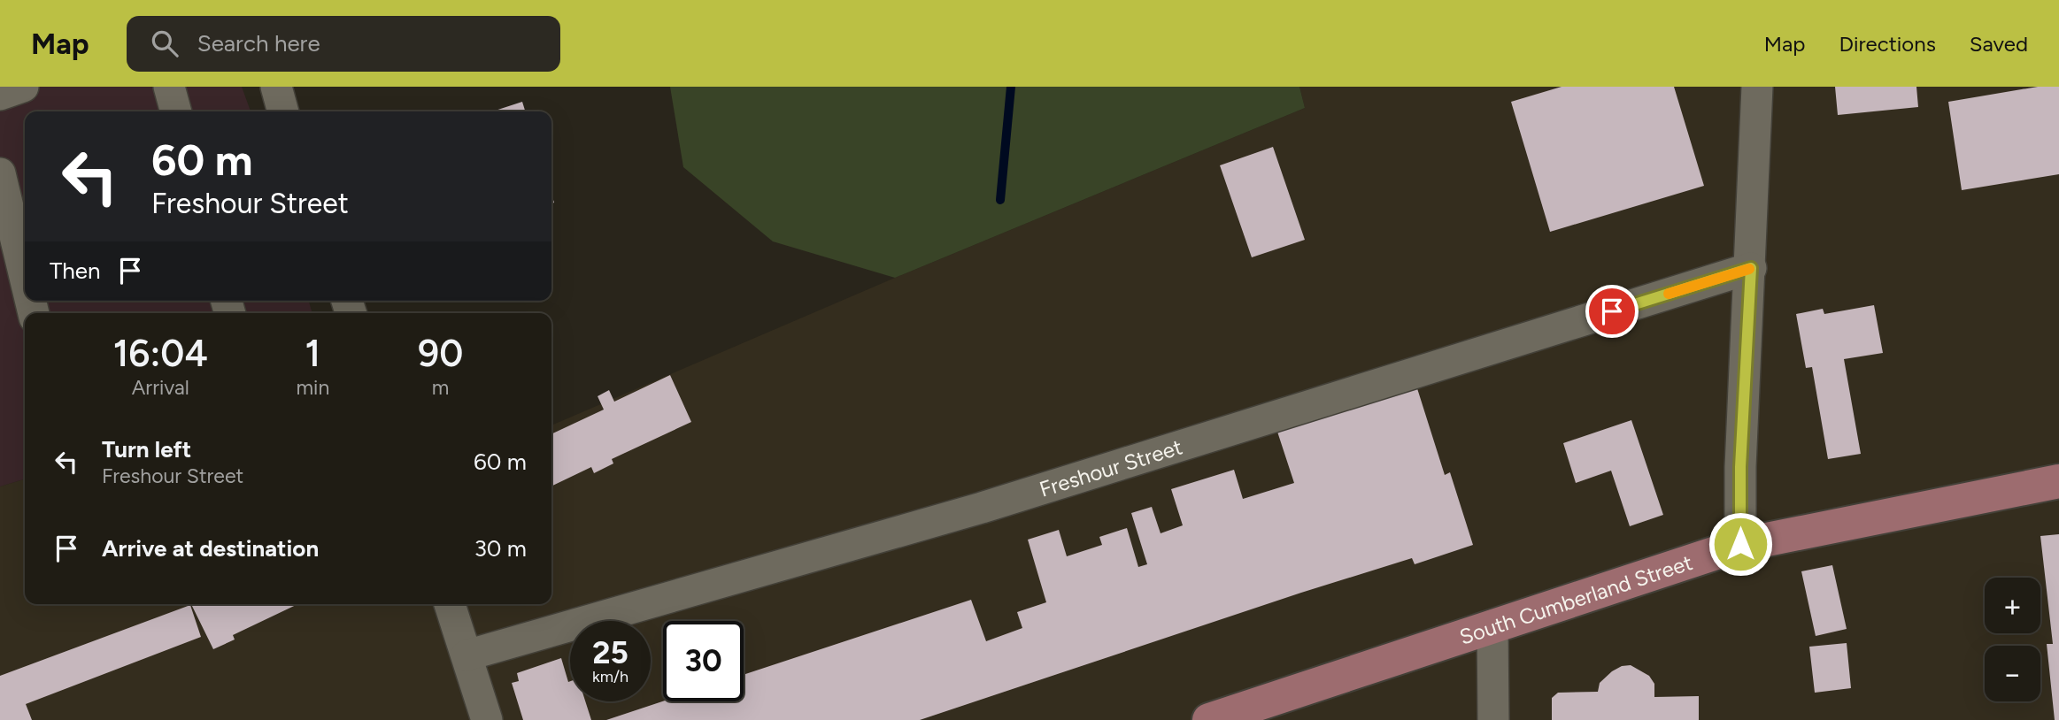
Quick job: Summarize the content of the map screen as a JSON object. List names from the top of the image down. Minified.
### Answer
{"streets":{"main road":["South Cumberland Street"],"street":["Freshour Street"]},"page":{"header":"Map","search":"Search here","nav":["Map","Directions","Saved"],"turn":["60 m","Freshour Street"],"then":"Then","eta":["16:04","Arrival","1","min","90","m"],"list":[{"name":"Turn left","note":"Freshour Street","value":"60 m"},{"name":"Arrive at destination","value":"30 m"}],"map_buttons":["+","−"],"speed":"25 km/h","limit":"30"}}
